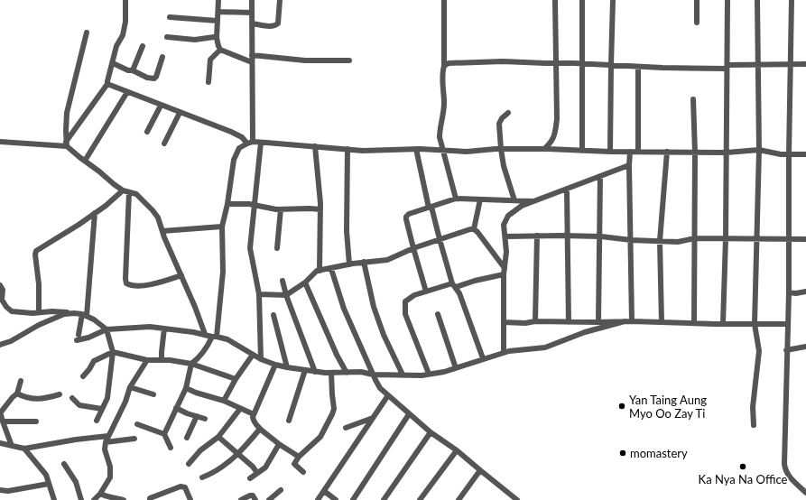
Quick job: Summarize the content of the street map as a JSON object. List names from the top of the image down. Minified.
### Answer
{"places":["Yan Taing Aung Myo Oo Zay Ti","momastery","Ka Nya Na Office"]}
